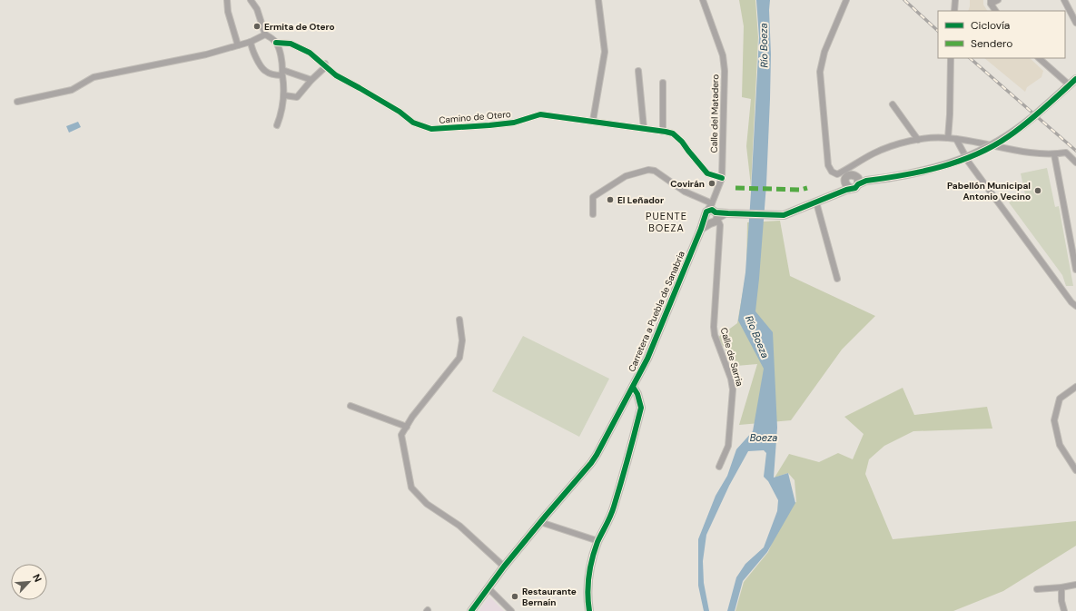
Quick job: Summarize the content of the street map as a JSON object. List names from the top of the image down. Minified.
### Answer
{"streets":{"street":["Calle del Matadero","Camino de Otero","Carretera a Puebla de Sanabria","Calle de Sarria"]},"crossings":[["Calle del Matadero","Camino de Otero"],["Calle del Matadero","Carretera a Puebla de Sanabria"],["Calle del Matadero","Calle de Sarria"],["Carretera a Puebla de Sanabria","Calle de Sarria"]],"districts":["PUENTE BOEZA"],"water":["Río Boeza","Boeza"],"places":["Ermita de Otero","Covirán","Pabellón Municipal Antonio Vecino","El Leñador","Restaurante Bernaín"],"legend":["Ciclovía","Sendero"],"north":"top right"}
